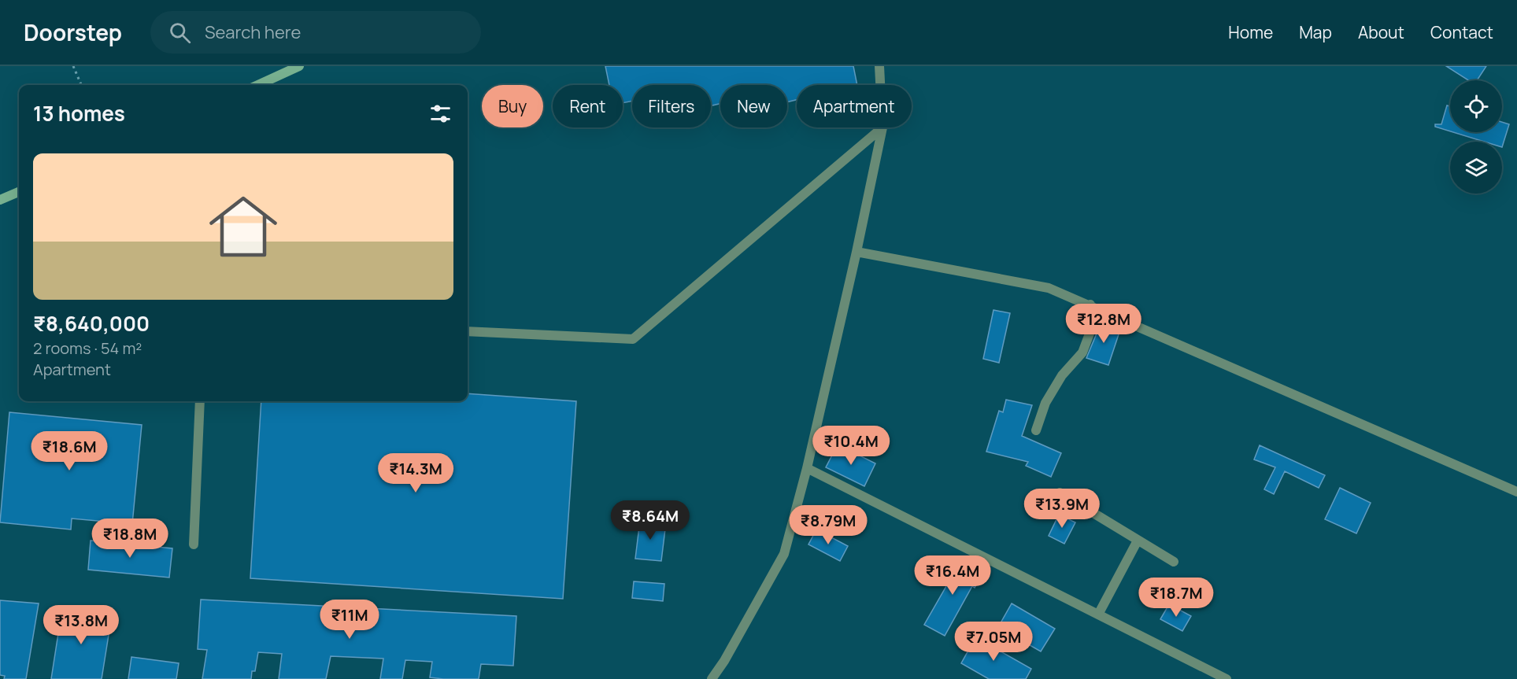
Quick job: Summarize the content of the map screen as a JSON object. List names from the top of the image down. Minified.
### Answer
{"page":{"header":"Doorstep","search":"Search here","nav":["Home","Map","About","Contact"],"chip":["Buy","Rent","Filters","New","Apartment"],"heading":"13 homes","list":[{"name":"₹8,640,000","note":"2 rooms · 54 m² · Apartment"}],"price":["₹12.8M","₹10.4M","₹18.6M","₹14.3M","₹13.9M","₹8.64M","₹8.79M","₹18.8M","₹16.4M","₹18.7M","₹11M","₹13.8M","₹7.05M"]}}
